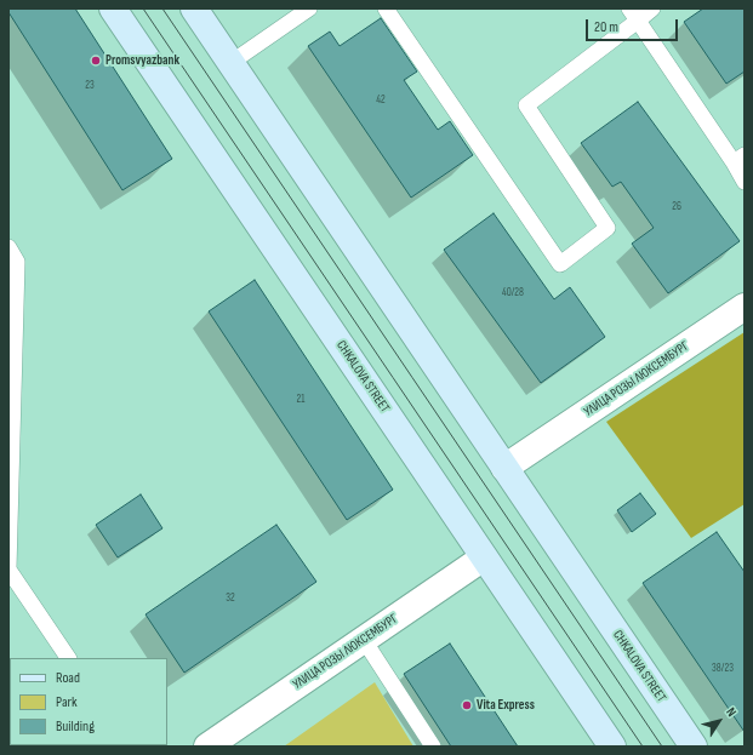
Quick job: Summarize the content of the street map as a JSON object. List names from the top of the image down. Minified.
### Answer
{"streets":{"main road":["CHKALOVA STREET"],"street":["УЛИЦА РОЗЫ ЛЮКСЕМБУРГ"]},"crossings":[["CHKALOVA STREET","УЛИЦА РОЗЫ ЛЮКСЕМБУРГ"]],"places":["Promsvyazbank","Vita Express"],"house_numbers":["23","42","26","40/28","21","32","38/23"],"legend":["Road","Park","Building"],"scale_bar":"20 m","north":"top right"}
